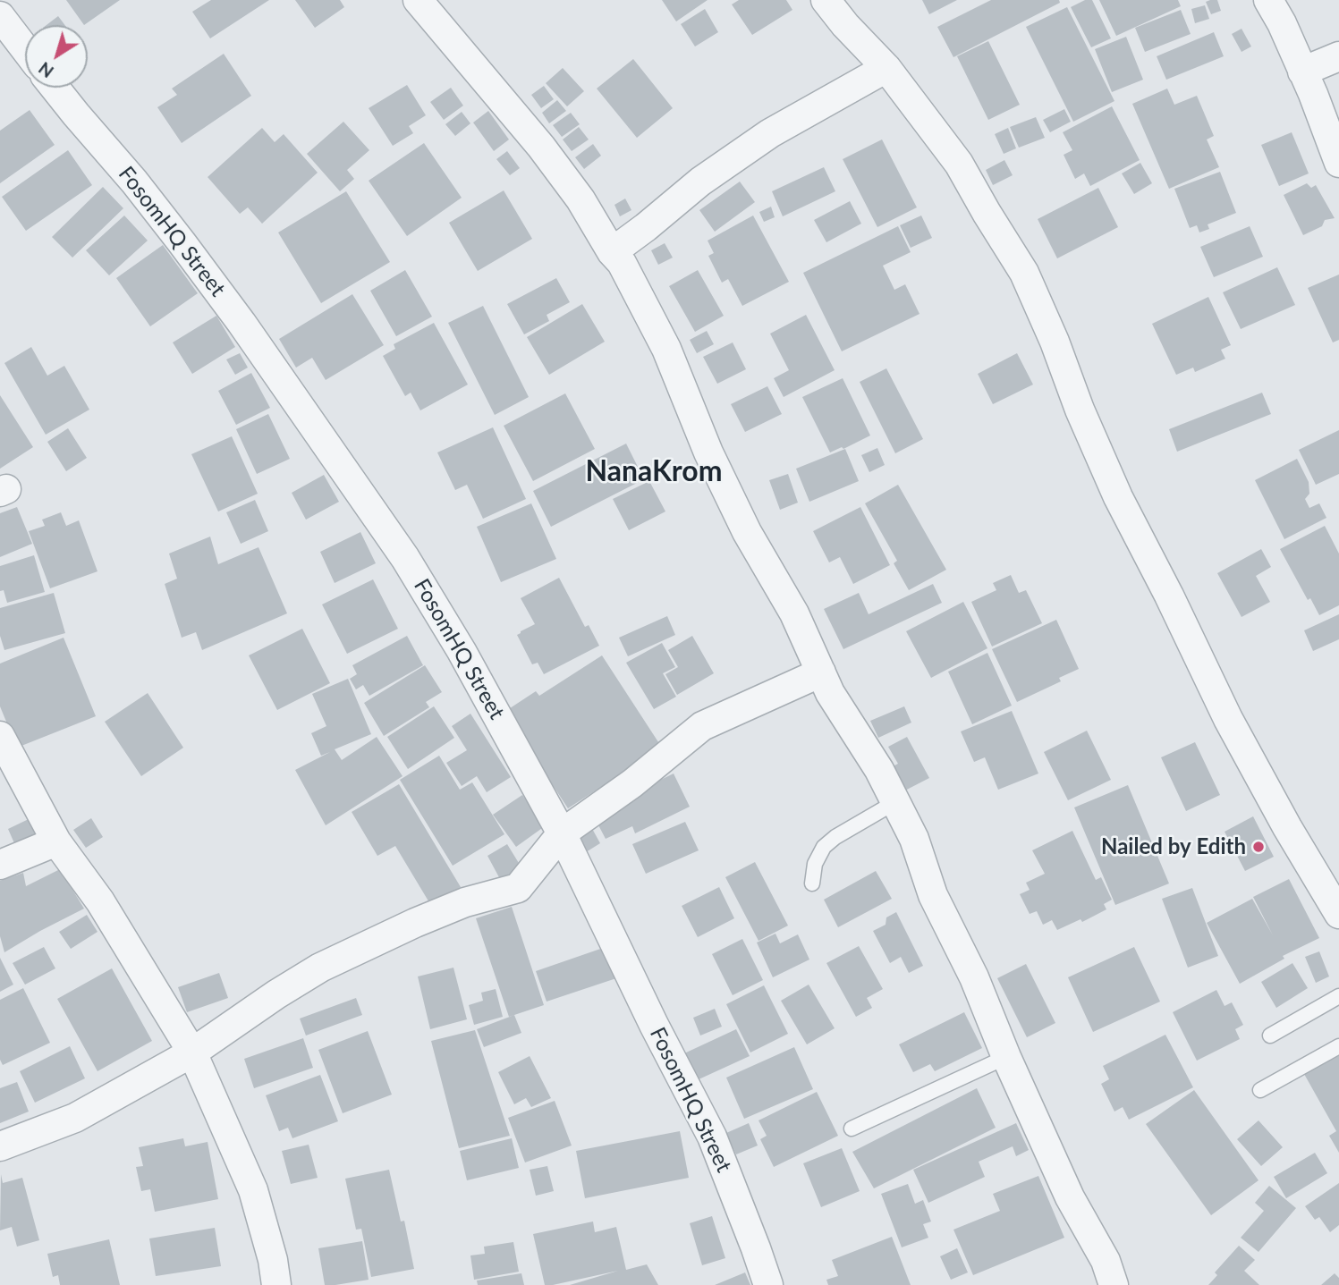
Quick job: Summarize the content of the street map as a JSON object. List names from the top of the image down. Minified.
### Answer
{"streets":{"street":["FosomHQ Street"]},"districts":["NanaKrom"],"places":["Nailed by Edith"],"north":"bottom left"}
